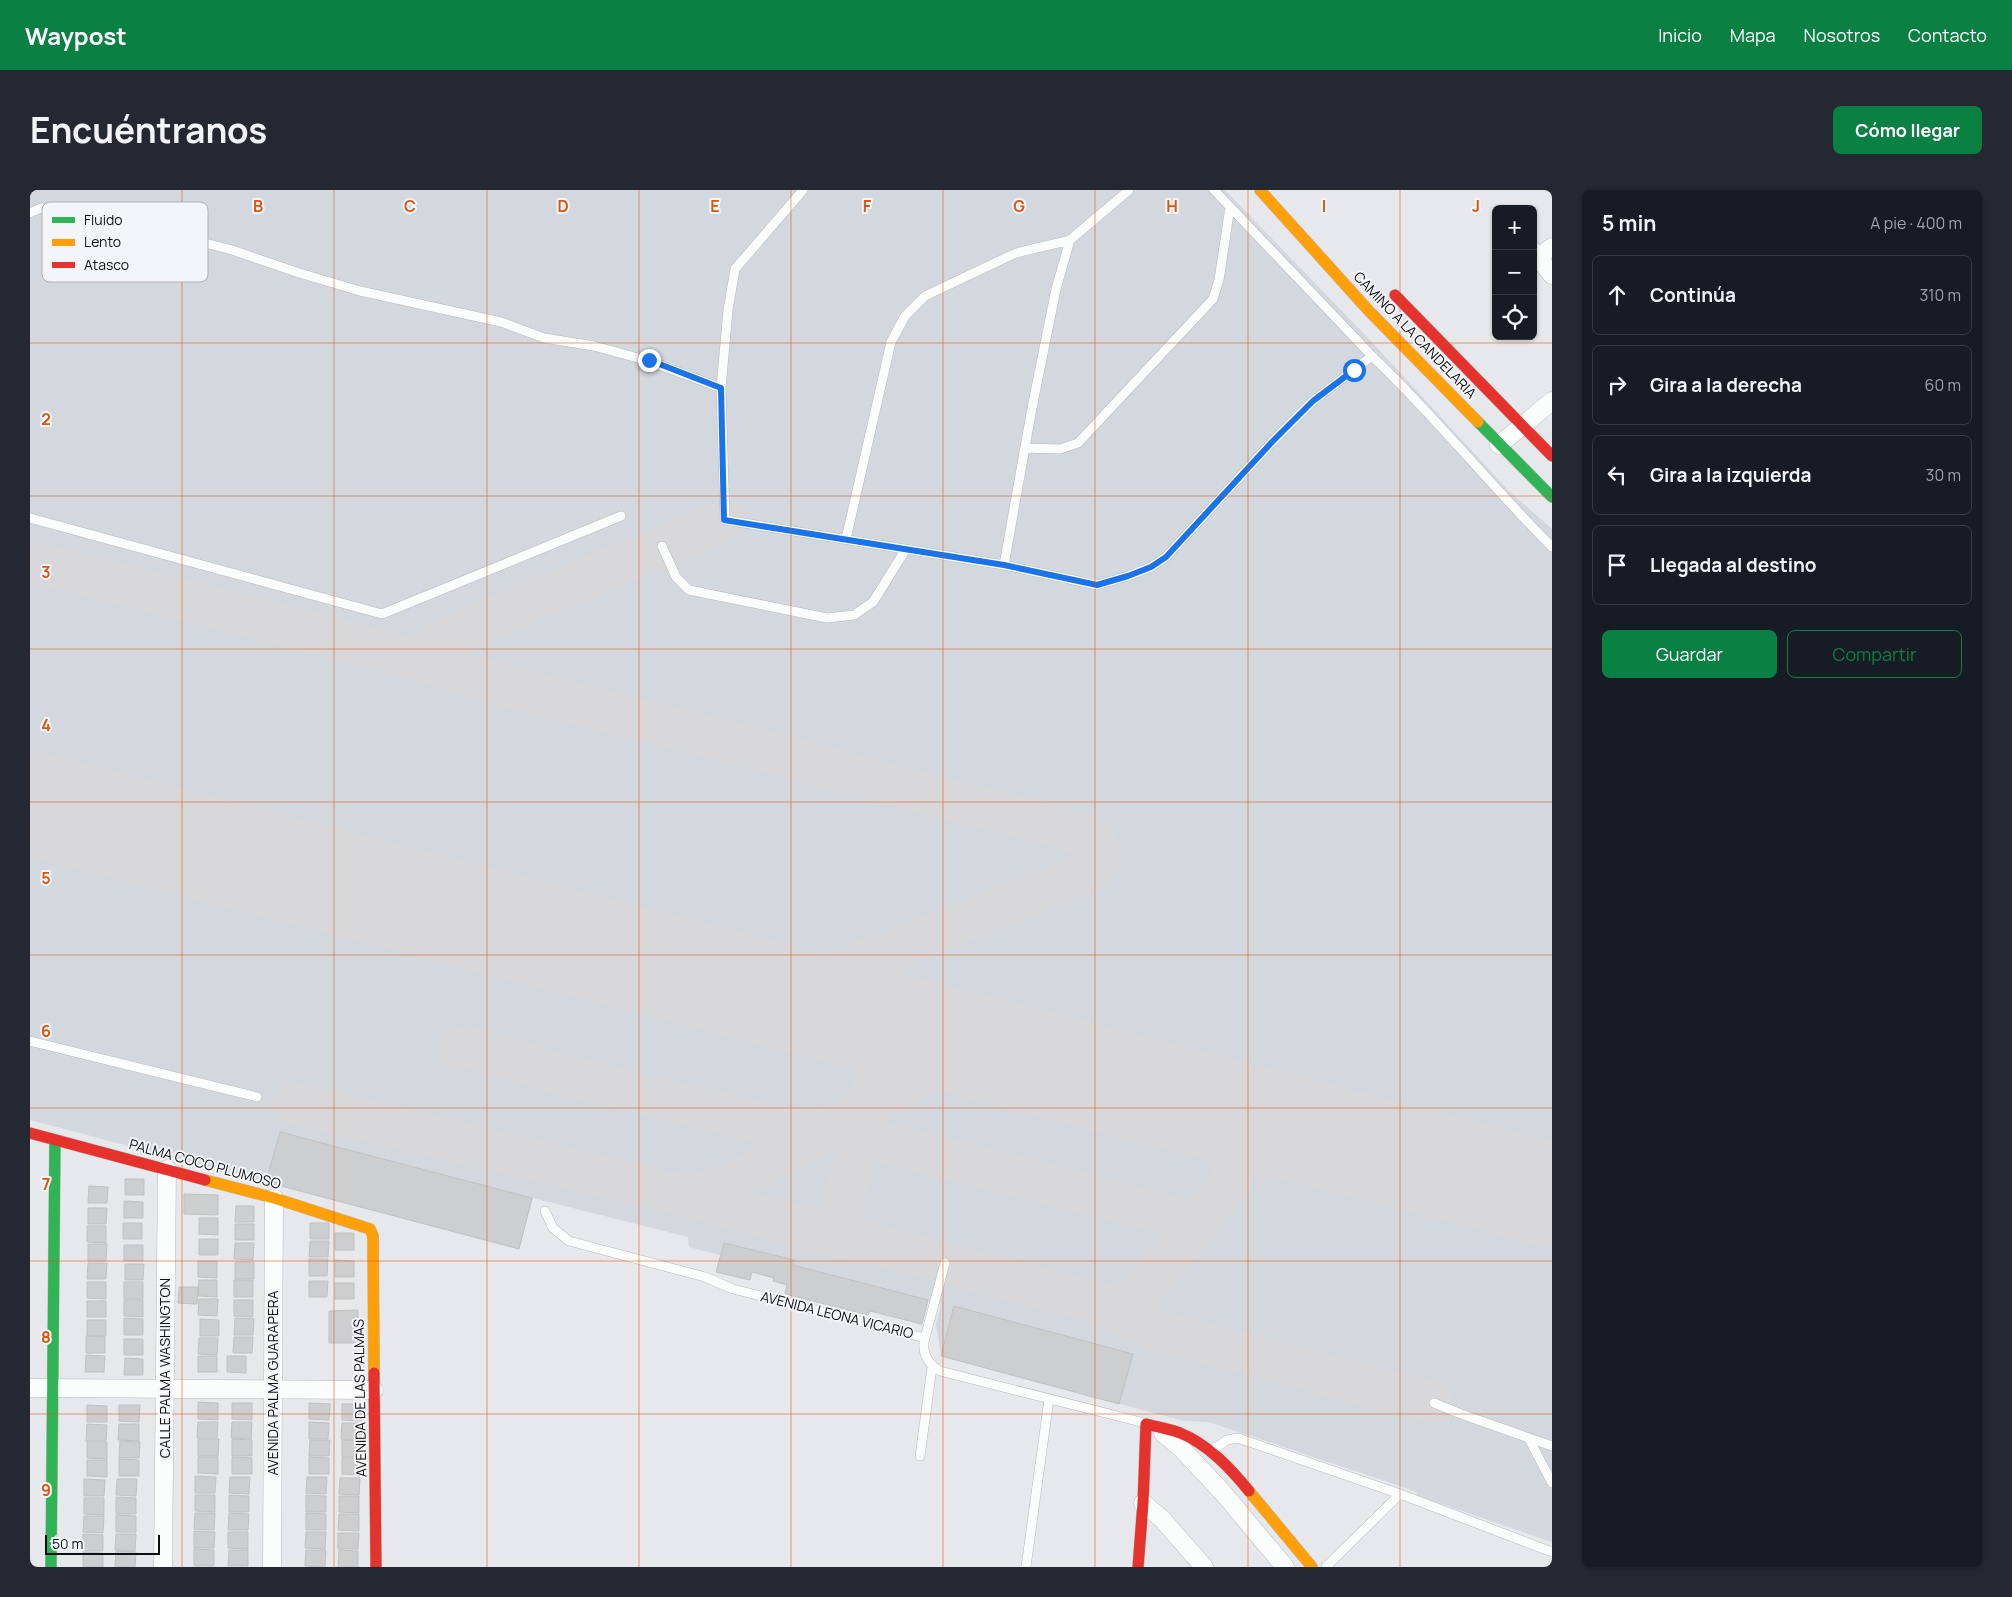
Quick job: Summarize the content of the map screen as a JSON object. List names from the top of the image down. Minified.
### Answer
{"streets":{"street":["CAMINO A LA CANDELARIA","PALMA COCO PLUMOSO","CALLE PALMA WASHINGTON","AVENIDA PALMA GUARAPERA","AVENIDA DE LAS PALMAS"],"lane":["AVENIDA LEONA VICARIO"]},"crossings":[["PALMA COCO PLUMOSO","CALLE PALMA WASHINGTON"],["PALMA COCO PLUMOSO","AVENIDA PALMA GUARAPERA"],["PALMA COCO PLUMOSO","AVENIDA DE LAS PALMAS"]],"legend":["Fluido","Lento","Atasco"],"scale_bar":"50 m","page":{"header":"Waypost","nav":["Inicio","Mapa","Nosotros","Contacto"],"title":"Encuéntranos","buttons":["Cómo llegar",["Guardar","Compartir"]],"heading":["5 min","A pie · 400 m"],"map_buttons":["+","−"],"list":[["Continúa","310 m"],["Gira a la derecha","60 m"],["Gira a la izquierda","30 m"],"Llegada al destino"],"scale":"50 m"},"grid":{"columns":["B","C","D","E","F","G","H","I","J"],"rows":["2","3","4","5","6","7","8","9"]}}
